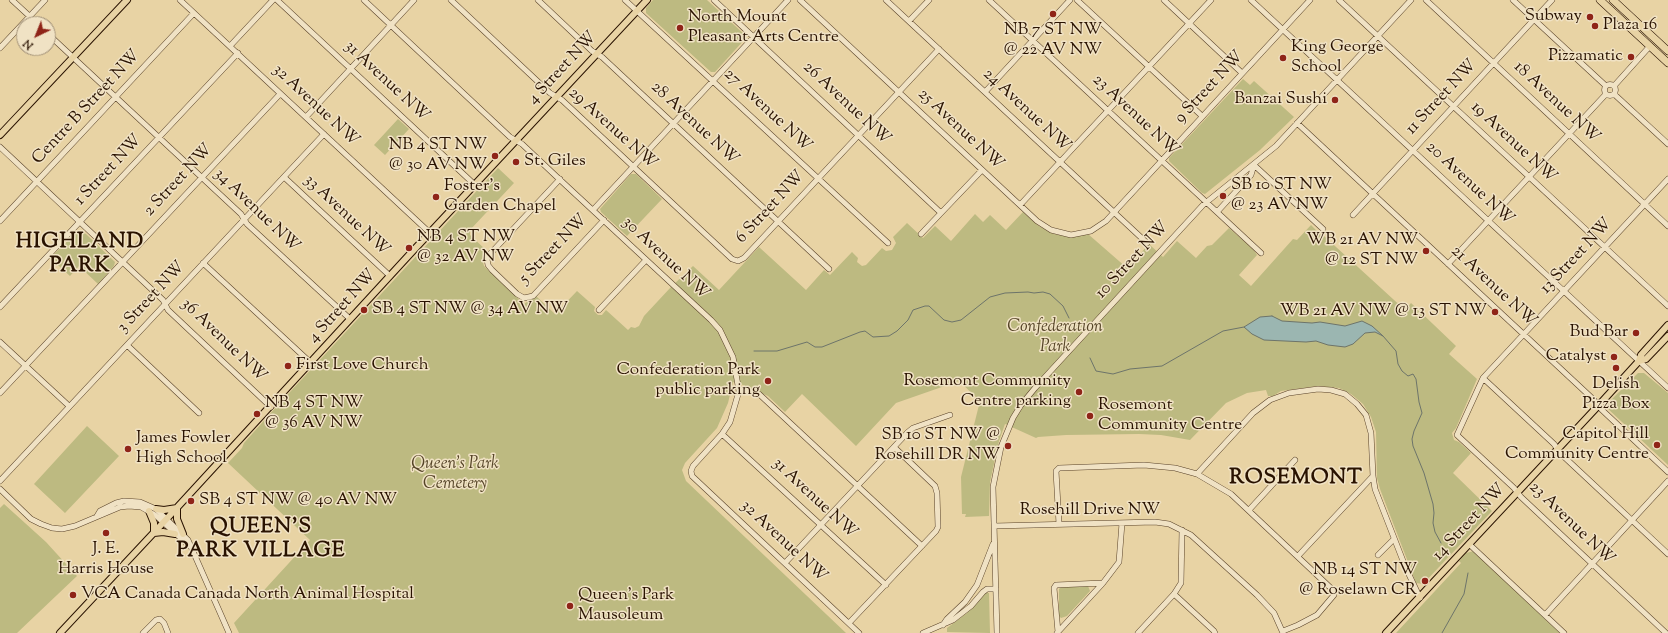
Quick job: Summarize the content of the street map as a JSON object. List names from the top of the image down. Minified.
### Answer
{"streets":{"main road":["4 Street NW","14 Street NW"],"street":["31 Avenue NW","9 Street NW","11 Street NW","18 Avenue NW","26 Avenue NW","32 Avenue NW","Centre B Street NW","27 Avenue NW","24 Avenue NW","23 Avenue NW","28 Avenue NW","29 Avenue NW","25 Avenue NW","19 Avenue NW","1 Street NW","2 Street NW","20 Avenue NW","6 Street NW","34 Avenue NW","33 Avenue NW","5 Street NW","13 Street NW","30 Avenue NW","10 Street NW","21 Avenue NW","3 Street NW","36 Avenue NW","Rosehill Drive NW"]},"crossings":[["4 Street NW","31 Avenue NW"],["4 Street NW","32 Avenue NW"],["4 Street NW","27 Avenue NW"],["4 Street NW","28 Avenue NW"],["4 Street NW","29 Avenue NW"],["4 Street NW","34 Avenue NW"],["4 Street NW","33 Avenue NW"],["4 Street NW","30 Avenue NW"],["4 Street NW","36 Avenue NW"],["31 Avenue NW","32 Avenue NW"],["9 Street NW","24 Avenue NW"],["9 Street NW","23 Avenue NW"],["9 Street NW","25 Avenue NW"],["9 Street NW","20 Avenue NW"],["11 Street NW","18 Avenue NW"],["11 Street NW","19 Avenue NW"],["11 Street NW","20 Avenue NW"],["11 Street NW","21 Avenue NW"],["18 Avenue NW","13 Street NW"],["26 Avenue NW","6 Street NW"],["26 Avenue NW","5 Street NW"],["32 Avenue NW","Centre B Street NW"],["32 Avenue NW","1 Street NW"],["32 Avenue NW","2 Street NW"],["32 Avenue NW","3 Street NW"],["Centre B Street NW","34 Avenue NW"],["Centre B Street NW","36 Avenue NW"],["27 Avenue NW","6 Street NW"],["27 Avenue NW","5 Street NW"],["24 Avenue NW","25 Avenue NW"],["24 Avenue NW","6 Street NW"],["23 Avenue NW","13 Street NW"],["23 Avenue NW","10 Street NW"],["23 Avenue NW","14 Street NW"],["28 Avenue NW","6 Street NW"],["28 Avenue NW","5 Street NW"],["29 Avenue NW","6 Street NW"],["29 Avenue NW","5 Street NW"],["25 Avenue NW","6 Street NW"],["19 Avenue NW","13 Street NW"],["19 Avenue NW","10 Street NW"],["1 Street NW","34 Avenue NW"],["1 Street NW","36 Avenue NW"],["2 Street NW","34 Avenue NW"],["2 Street NW","36 Avenue NW"],["20 Avenue NW","13 Street NW"],["20 Avenue NW","10 Street NW"],["20 Avenue NW","14 Street NW"],["34 Avenue NW","3 Street NW"],["33 Avenue NW","3 Street NW"],["5 Street NW","30 Avenue NW"],["13 Street NW","21 Avenue NW"],["10 Street NW","21 Avenue NW"],["10 Street NW","Rosehill Drive NW"],["21 Avenue NW","14 Street NW"],["3 Street NW","36 Avenue NW"]],"districts":["HIGHLAND PARK","ROSEMONT","QUEEN'S PARK VILLAGE"],"parks":["Confederation Park","Queen's Park Cemetery"],"places":["NB 7 ST NW @ 22 AV NW","Subway","Plaza 16","North Mount Pleasant Arts Centre","Pizzamatic","King George School","Banzai Sushi","NB 4 ST NW @ 30 AV NW","St. Giles","SB 10 ST NW @ 23 AV NW","Foster's Garden Chapel","NB 4 ST NW @ 32 AV NW","WB 21 AV NW @ 12 ST NW","SB 4 ST NW @ 34 AV NW","WB 21 AV NW @ 13 ST NW","Bud Bar","Catalyst","First Love Church","Delish Pizza Box","Confederation Park public parking","Rosemont Community Centre parking","NB 4 ST NW @ 36 AV NW","Rosemont Community Centre","Capitol Hill Community Centre","SB 10 ST NW @ Rosehill DR NW","James Fowler High School","SB 4 ST NW @ 40 AV NW","J. E. Harris House","NB 14 ST NW @ Roselawn CR","VCA Canada Canada North Animal Hospital","Queen's Park Mausoleum"],"north":"bottom left"}
